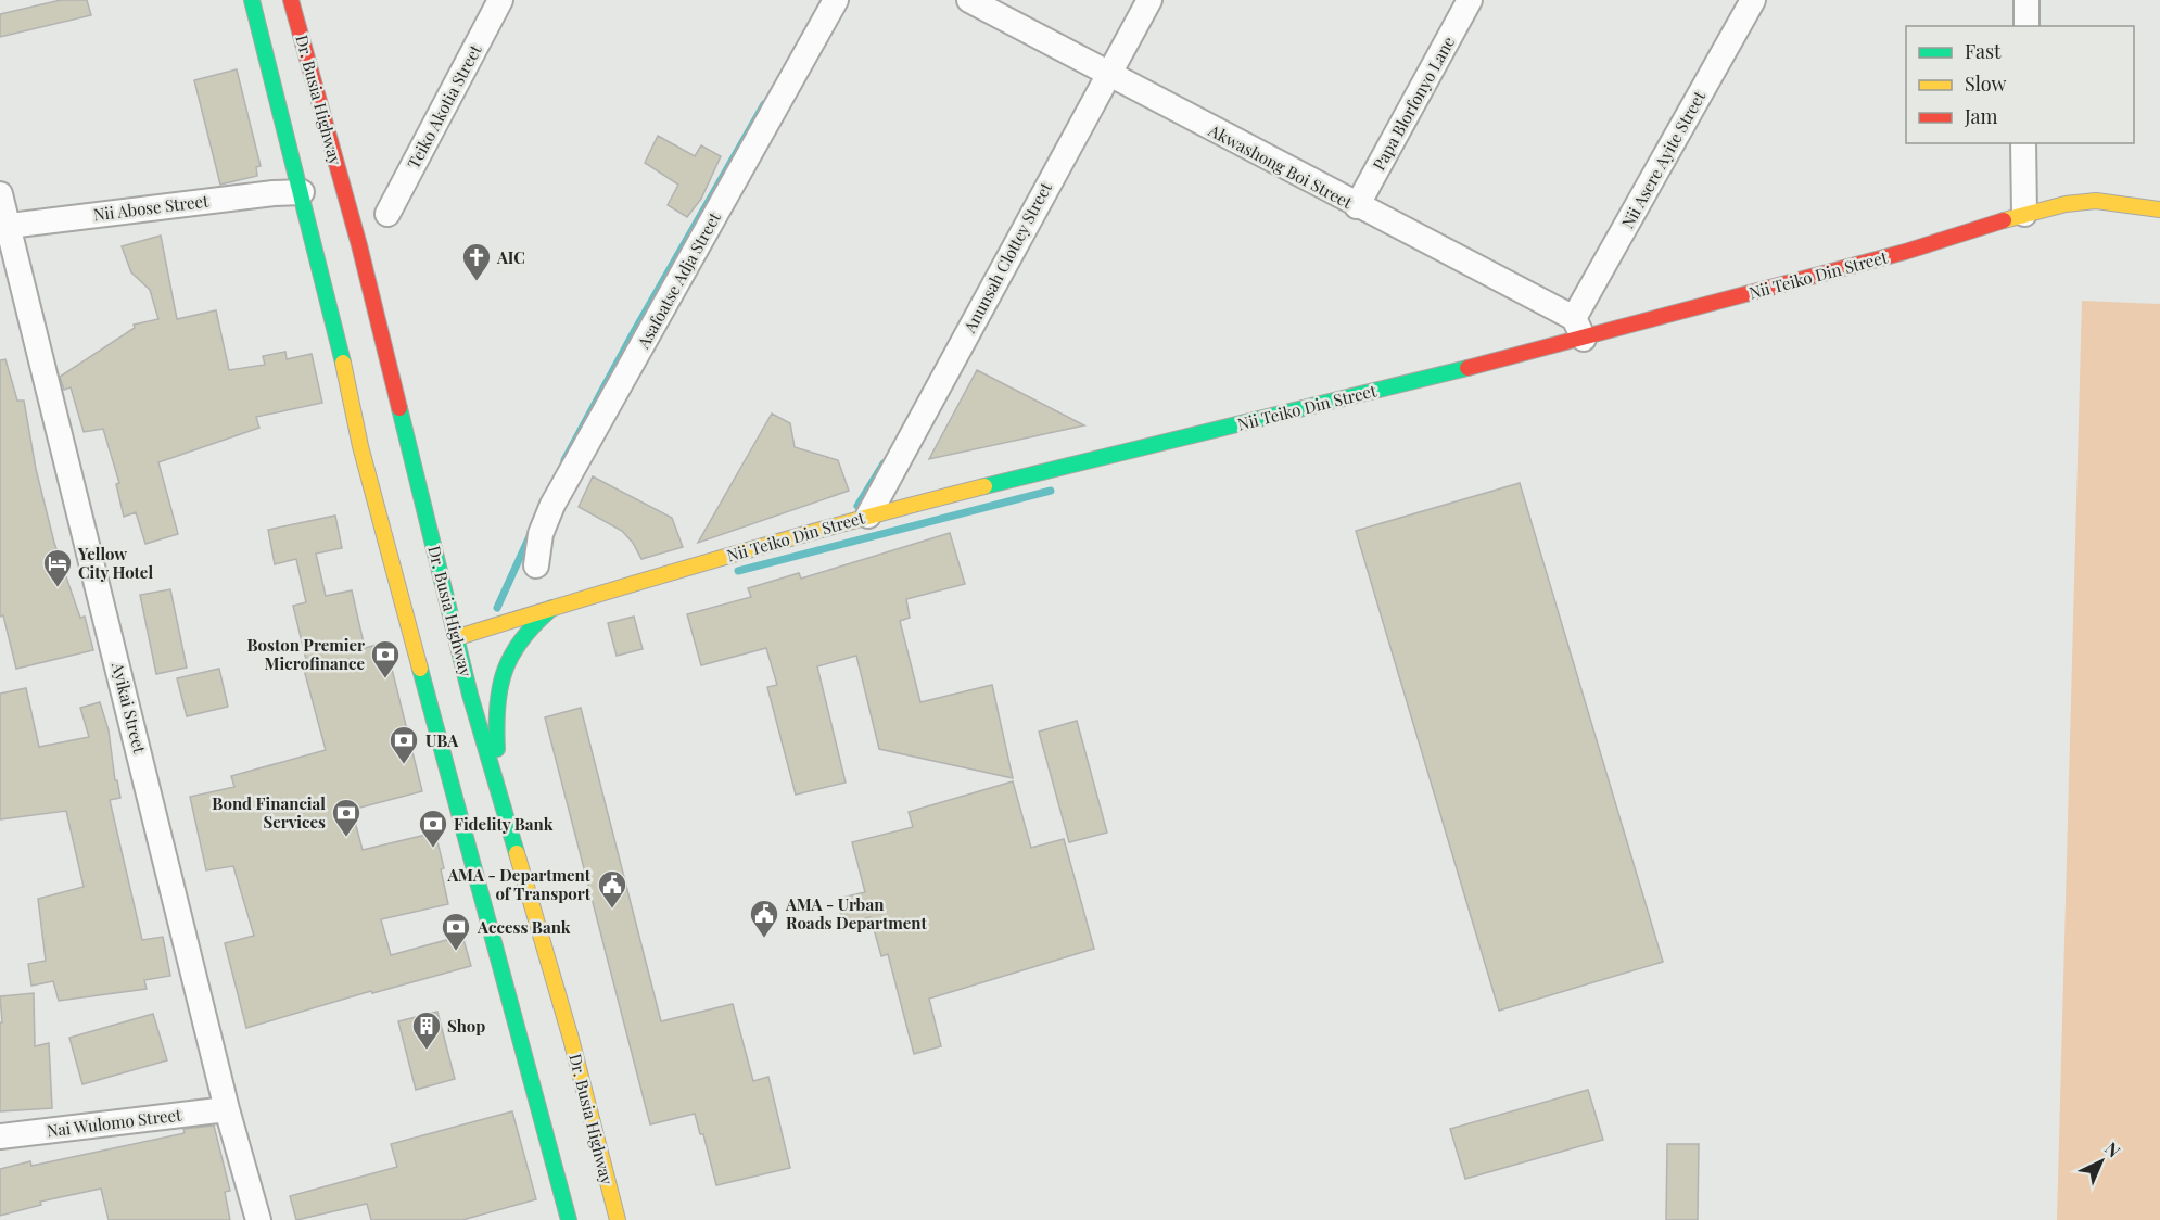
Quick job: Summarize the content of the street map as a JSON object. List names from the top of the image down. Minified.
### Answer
{"streets":{"main road":["Dr. Busia Highway","Nii Teiko Din Street"],"street":["Papa Blorfonyo Lane","Teiko Akotia Street","Nii Asere Ayite Street","Akwashong Boi Street","Nii Abose Street","Anunsah Clottey Street","Asafoatse Adja Street","Ayikai Street","Nai Wulomo Street"]},"crossings":[["Dr. Busia Highway","Nii Teiko Din Street"],["Papa Blorfonyo Lane","Akwashong Boi Street"],["Nii Asere Ayite Street","Akwashong Boi Street"],["Nii Asere Ayite Street","Nii Teiko Din Street"],["Akwashong Boi Street","Anunsah Clottey Street"],["Akwashong Boi Street","Nii Teiko Din Street"],["Nii Abose Street","Ayikai Street"],["Anunsah Clottey Street","Nii Teiko Din Street"],["Ayikai Street","Nai Wulomo Street"]],"places":{"church":["AIC"],"hotel":["Yellow City Hotel"],"bank":["Boston Premier Microfinance","UBA","Bond Financial Services","Fidelity Bank","Access Bank"],"public building":["AMA - Department of Transport","AMA - Urban Roads Department"],"building":["Shop"]},"legend":["Fast","Slow","Jam"],"north":"top right"}
